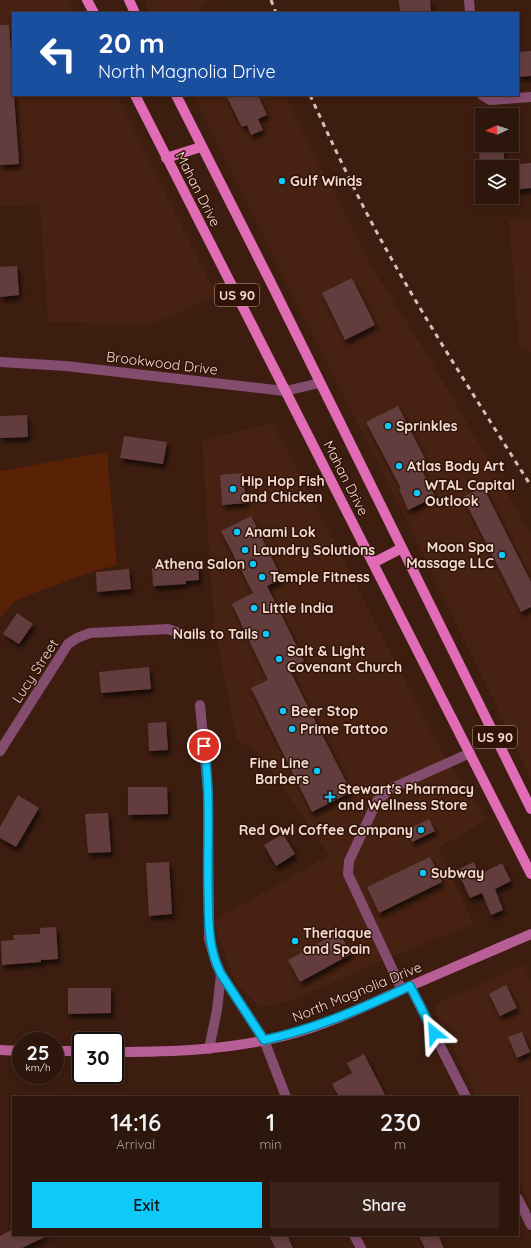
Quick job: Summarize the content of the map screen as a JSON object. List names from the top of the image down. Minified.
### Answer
{"streets":{"main road":["Mahan Drive","US 90","North Magnolia Drive"],"street":["Brookwood Drive","Lucy Street"]},"crossings":[["Mahan Drive","Brookwood Drive"]],"places":{"other":["Gulf Winds","Sprinkles","Atlas Body Art","Hip Hop Fish and Chicken","WTAL Capital Outlook","Anami Lok","Laundry Solutions","Moon Spa Massage LLC","Athena Salon","Temple Fitness","Little India","Nails to Tails","Salt & Light Covenant Church","Beer Stop","Prime Tattoo","Fine Line Barbers","Red Owl Coffee Company","Subway","Theriaque and Spain"],"health":["Stewart's Pharmacy and Wellness Store"]},"north":"left","page":{"turn":["20 m","North Magnolia Drive"],"speed":"25 km/h","limit":"30","eta":["14:16","Arrival","1","min","230","m"],"buttons":["Exit","Share"]}}
